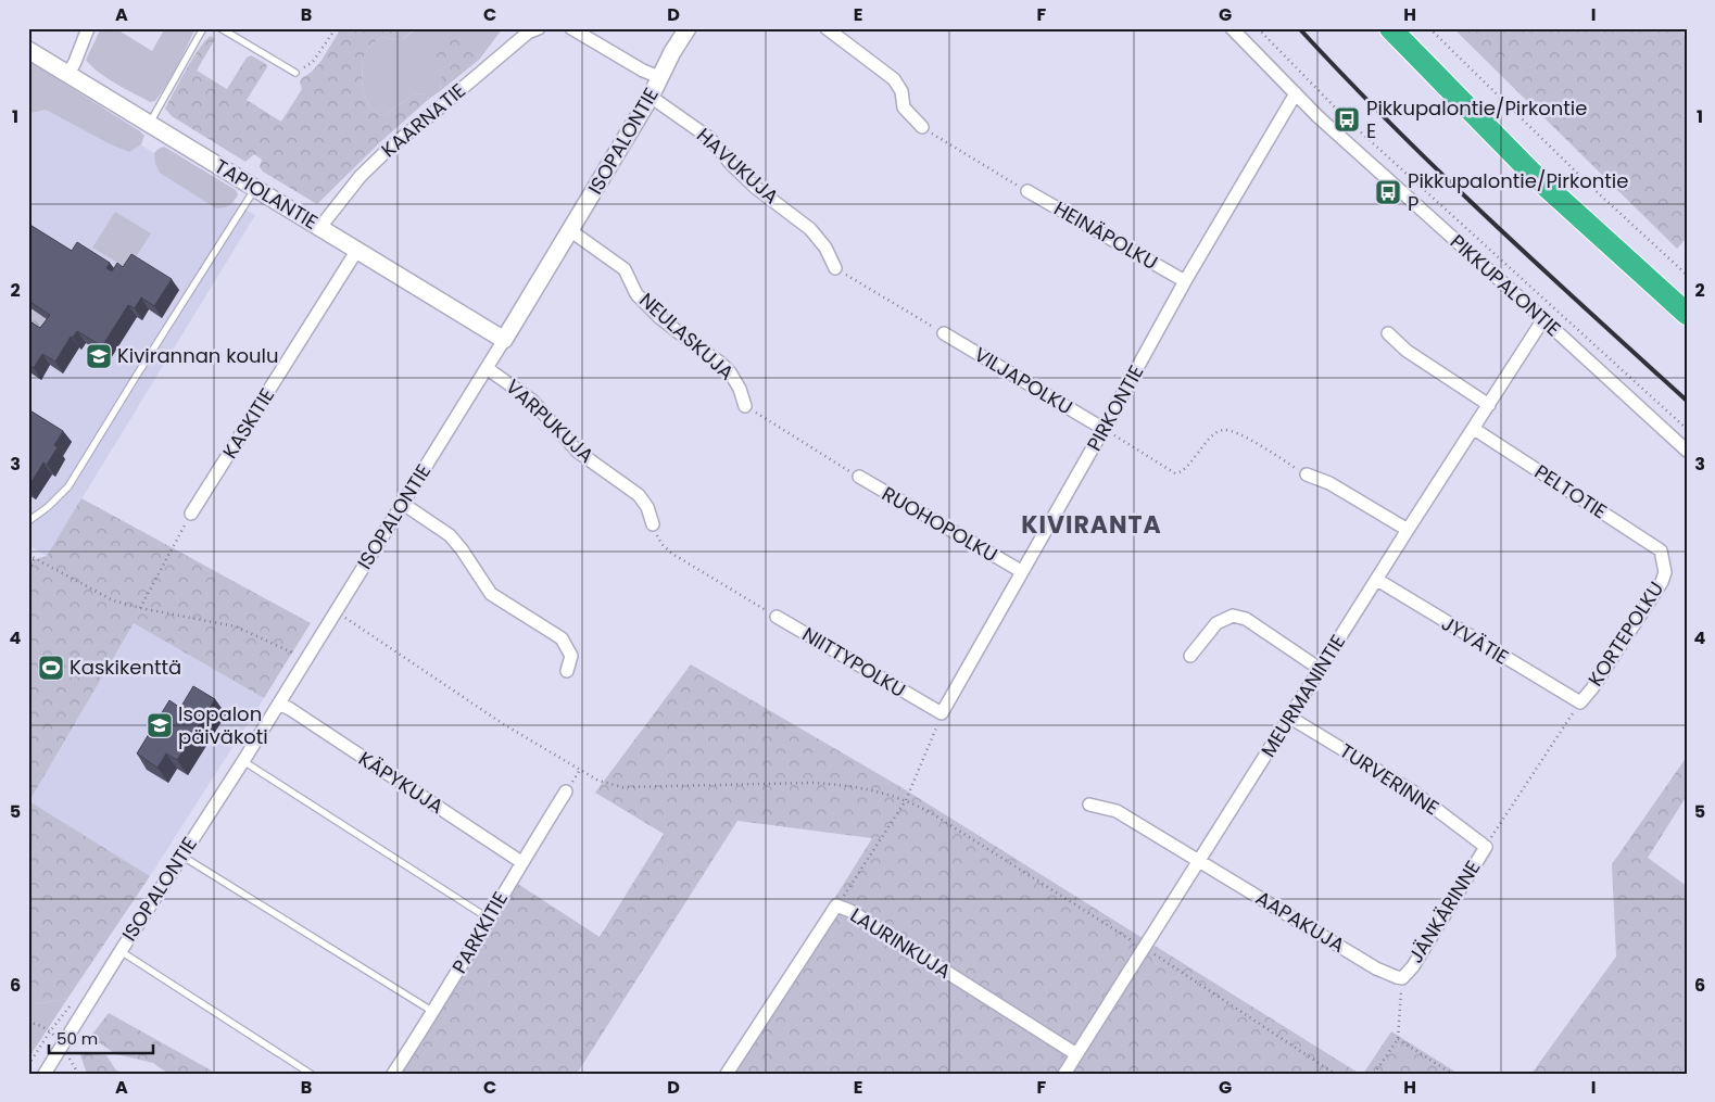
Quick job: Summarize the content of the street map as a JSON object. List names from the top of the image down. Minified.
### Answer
{"streets":{"street":["KAARNATIE","ISOPALONTIE","HAVUKUJA","TAPIOLANTIE","HEINÄPOLKU","PIKKUPALONTIE","NEULASKUJA","VILJAPOLKU","PIRKONTIE","VARPUKUJA","KASKITIE","PELTOTIE","RUOHOPOLKU","KORTEPOLKU","JYVÄTIE","NIITTYPOLKU","MEURMANINTIE","TURVERINNE","KÄPYKUJA","JÄNKÄRINNE","AAPAKUJA","PARKKITIE","LAURINKUJA"]},"crossings":[["KAARNATIE","TAPIOLANTIE"],["ISOPALONTIE","HAVUKUJA"],["ISOPALONTIE","TAPIOLANTIE"],["ISOPALONTIE","NEULASKUJA"],["ISOPALONTIE","VARPUKUJA"],["ISOPALONTIE","KÄPYKUJA"],["TAPIOLANTIE","KASKITIE"],["HEINÄPOLKU","PIRKONTIE"],["PIKKUPALONTIE","PIRKONTIE"],["PIKKUPALONTIE","MEURMANINTIE"],["VILJAPOLKU","PIRKONTIE"],["PIRKONTIE","RUOHOPOLKU"],["PIRKONTIE","NIITTYPOLKU"],["PELTOTIE","KORTEPOLKU"],["PELTOTIE","MEURMANINTIE"],["KORTEPOLKU","JYVÄTIE"],["JYVÄTIE","MEURMANINTIE"],["MEURMANINTIE","TURVERINNE"],["MEURMANINTIE","AAPAKUJA"],["MEURMANINTIE","LAURINKUJA"],["TURVERINNE","JÄNKÄRINNE"],["KÄPYKUJA","PARKKITIE"],["JÄNKÄRINNE","AAPAKUJA"]],"districts":["KIVIRANTA"],"places":{"bus stop":["Pikkupalontie/Pirkontie E","Pikkupalontie/Pirkontie P"],"school or university":["Kivirannan koulu","Isopalon päiväkoti"],"sports":["Kaskikenttä"]},"scale_bar":"50 m","grid":{"columns":["A","B","C","D","E","F","G","H","I"],"rows":["1","2","3","4","5","6"]}}
